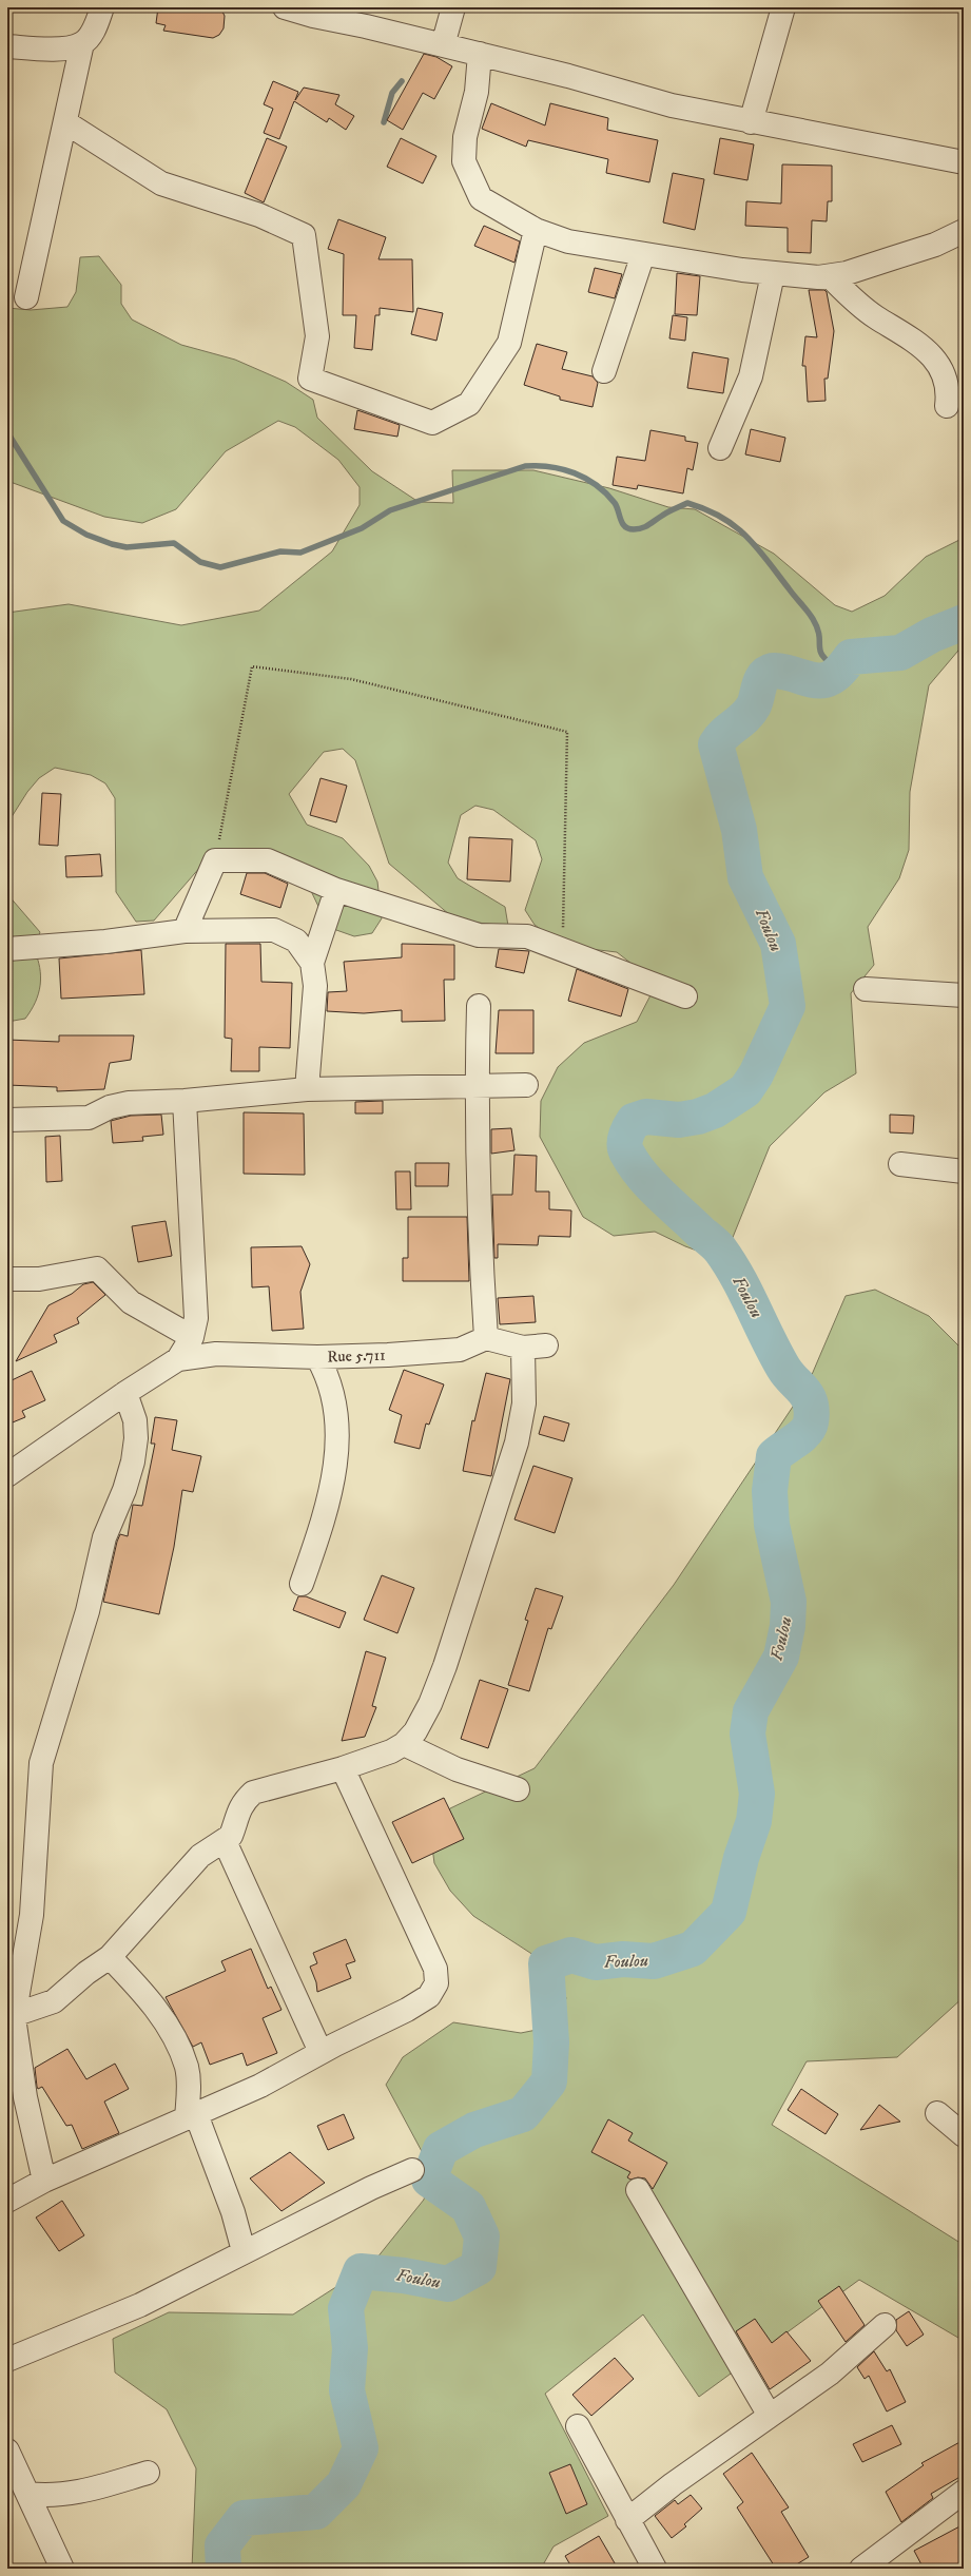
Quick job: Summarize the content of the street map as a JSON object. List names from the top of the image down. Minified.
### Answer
{"streets":{"street":["Rue 5.711"]},"water":["Foulou"]}
